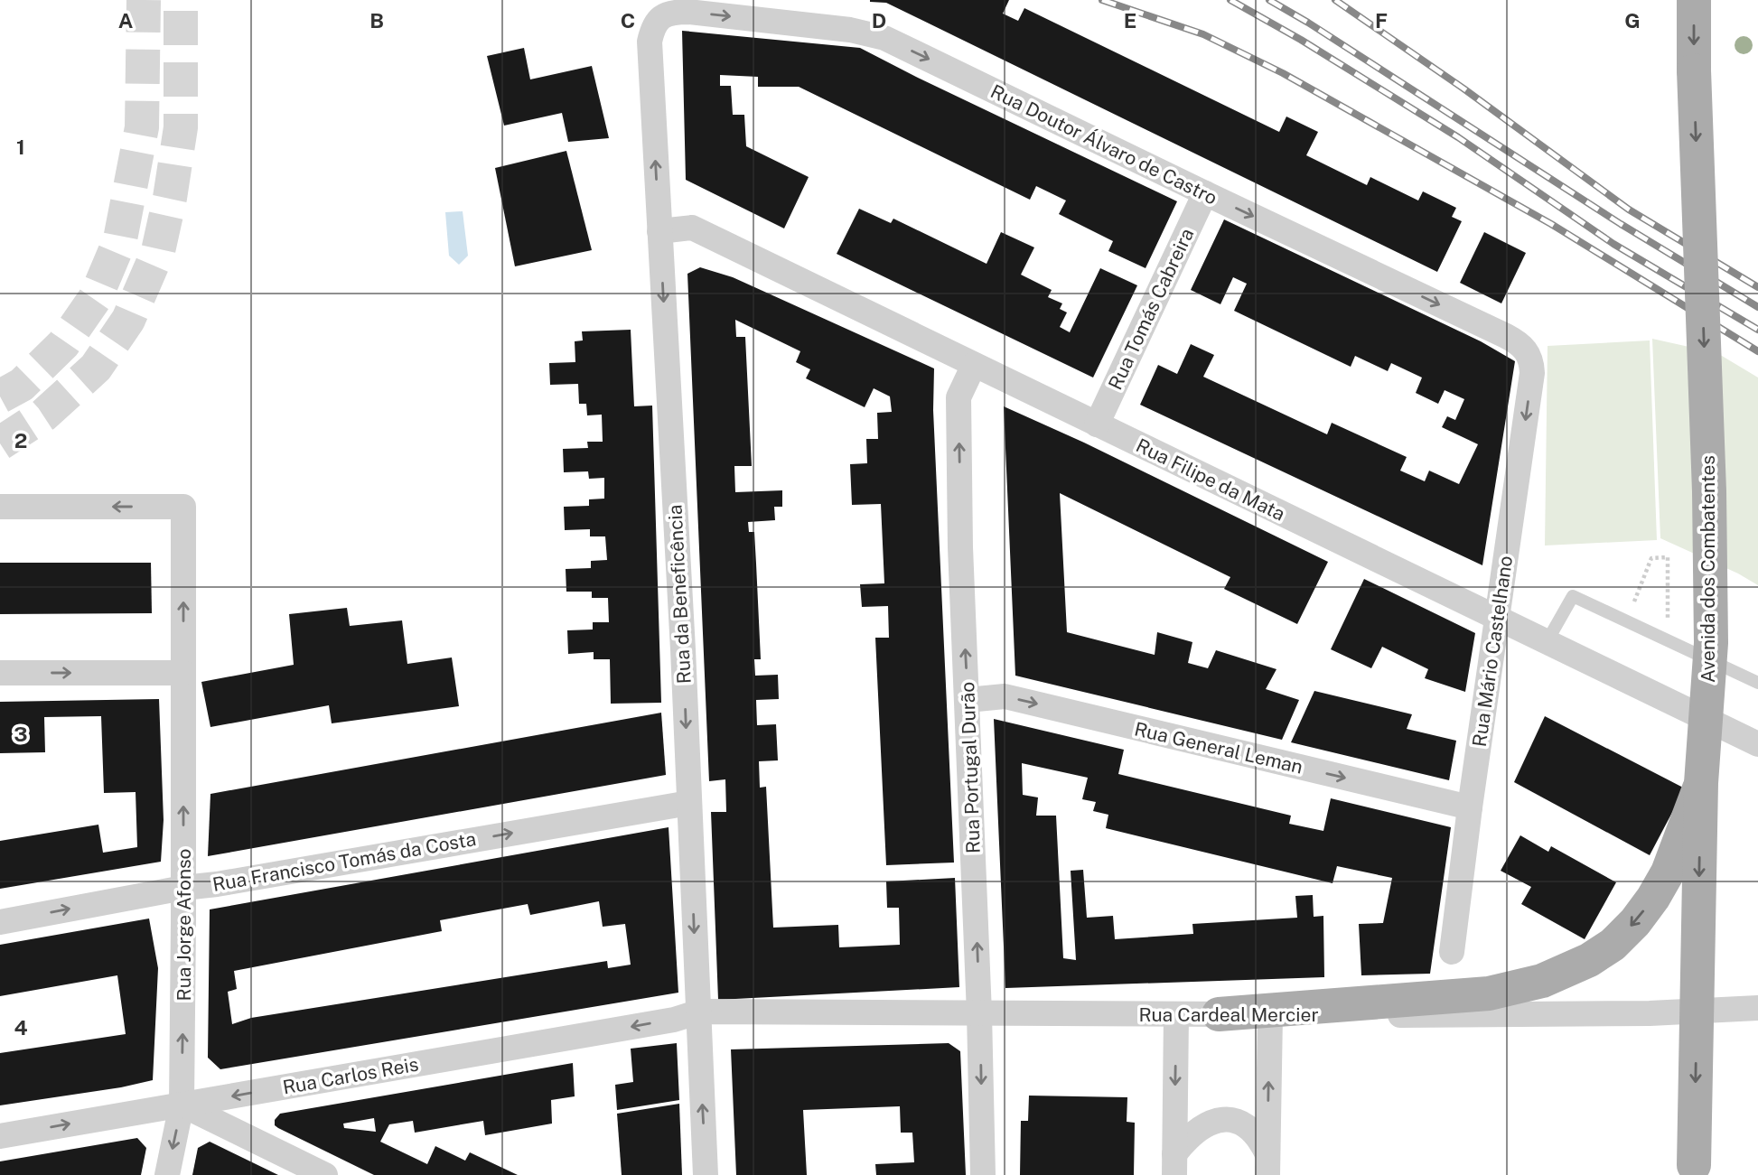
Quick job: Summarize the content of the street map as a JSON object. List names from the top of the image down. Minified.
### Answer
{"streets":{"main road":["Avenida dos Combatentes"],"street":["Rua Doutor Álvaro de Castro","Rua Tomás Cabreira","Rua Filipe da Mata","Rua da Beneficência","Rua Mário Castelhano","Rua General Leman","Rua Portugal Durão","Rua Francisco Tomás da Costa","Rua Jorge Afonso","Rua Cardeal Mercier","Rua Carlos Reis"]},"crossings":[["Rua Doutor Álvaro de Castro","Rua Tomás Cabreira"],["Rua Doutor Álvaro de Castro","Rua da Beneficência"],["Rua Doutor Álvaro de Castro","Rua Mário Castelhano"],["Rua Tomás Cabreira","Rua Filipe da Mata"],["Rua Filipe da Mata","Rua da Beneficência"],["Rua Filipe da Mata","Rua Mário Castelhano"],["Rua Filipe da Mata","Rua Portugal Durão"],["Rua da Beneficência","Rua Francisco Tomás da Costa"],["Rua da Beneficência","Rua Cardeal Mercier"],["Rua da Beneficência","Rua Carlos Reis"],["Rua Mário Castelhano","Rua General Leman"],["Rua General Leman","Rua Portugal Durão"],["Rua Portugal Durão","Rua Cardeal Mercier"],["Rua Francisco Tomás da Costa","Rua Jorge Afonso"],["Rua Jorge Afonso","Rua Carlos Reis"],["Rua Cardeal Mercier","Rua Carlos Reis"]],"one_way":["Rua Doutor Álvaro de Castro","Avenida dos Combatentes","Rua Mário Castelhano","Rua General Leman","Rua Francisco Tomás da Costa"],"grid":{"columns":["A","B","C","D","E","F","G"],"rows":["1","2","3","4"]}}
